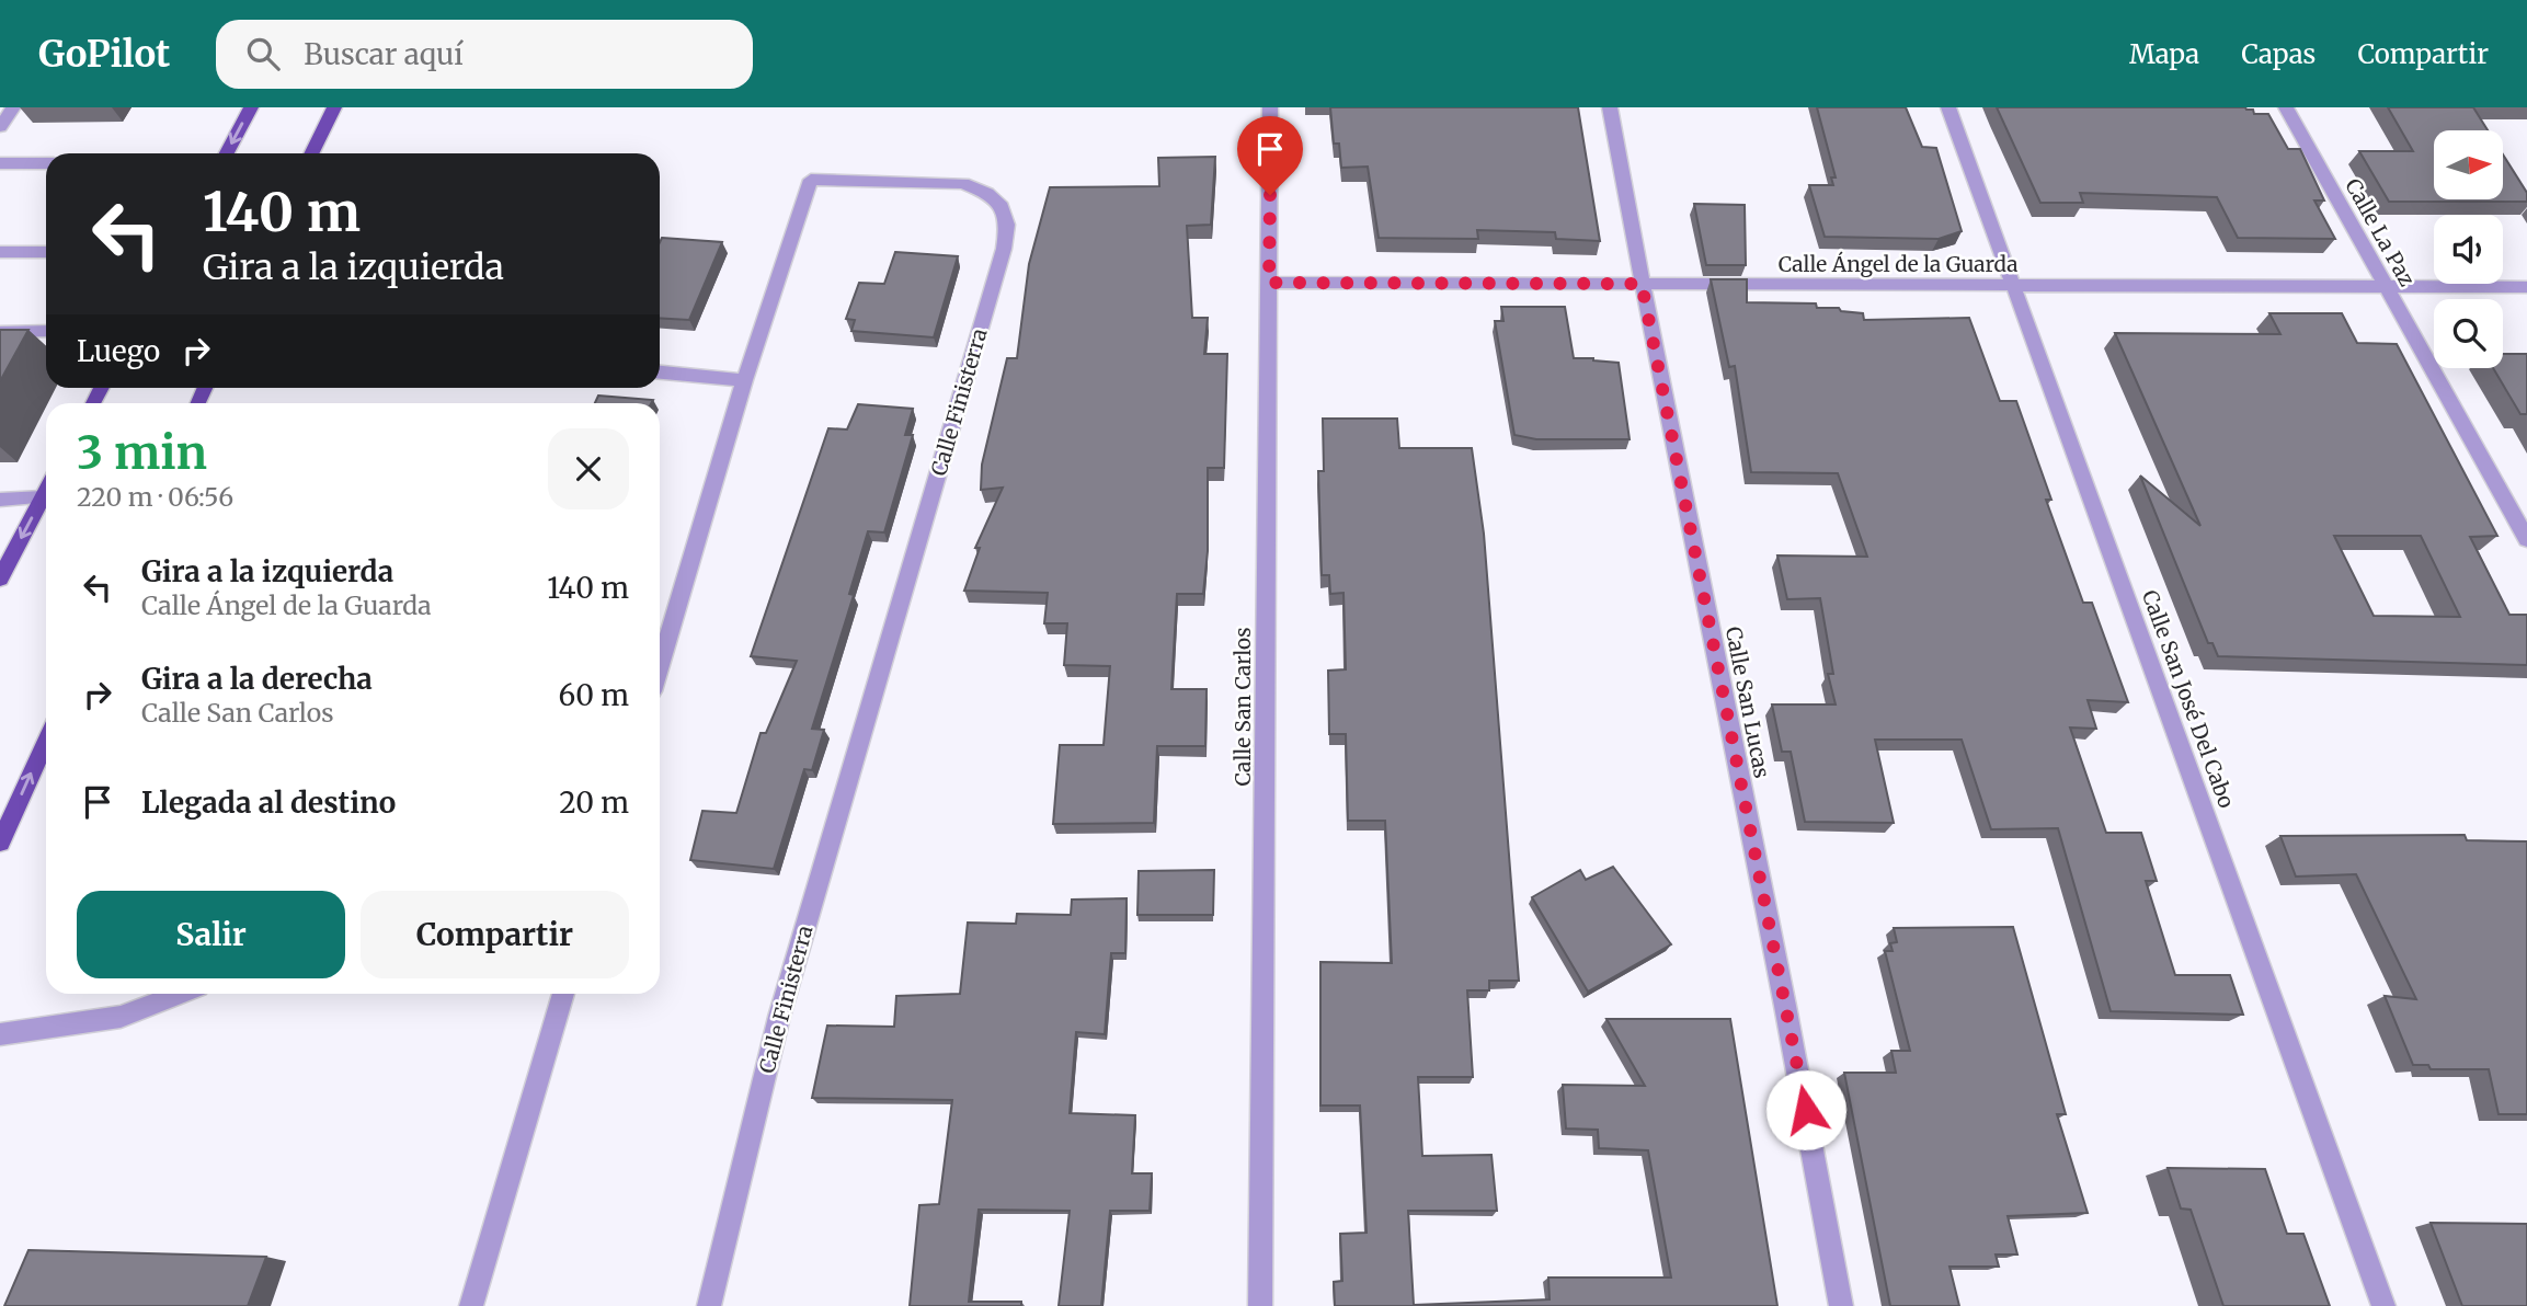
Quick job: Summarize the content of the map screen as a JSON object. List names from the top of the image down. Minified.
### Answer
{"streets":{"street":["Calle La Paz","Calle Ángel de la Guarda","Calle Finisterra","Calle San José Del Cabo","Calle San Lucas","Calle San Carlos"]},"crossings":[["Calle La Paz","Calle Ángel de la Guarda"],["Calle Ángel de la Guarda","Calle San José Del Cabo"],["Calle Ángel de la Guarda","Calle San Lucas"],["Calle Ángel de la Guarda","Calle San Carlos"]],"north":"right","page":{"header":"GoPilot","search":"Buscar aquí","nav":["Mapa","Capas","Compartir"],"turn":["140 m","Gira a la izquierda"],"then":"Luego","heading":["3 min","220 m · 06:56"],"list":[{"name":"Gira a la izquierda","note":"Calle Ángel de la Guarda","value":"140 m"},{"name":"Gira a la derecha","note":"Calle San Carlos","value":"60 m"},{"name":"Llegada al destino","value":"20 m"}],"buttons":["Salir","Compartir"]}}
